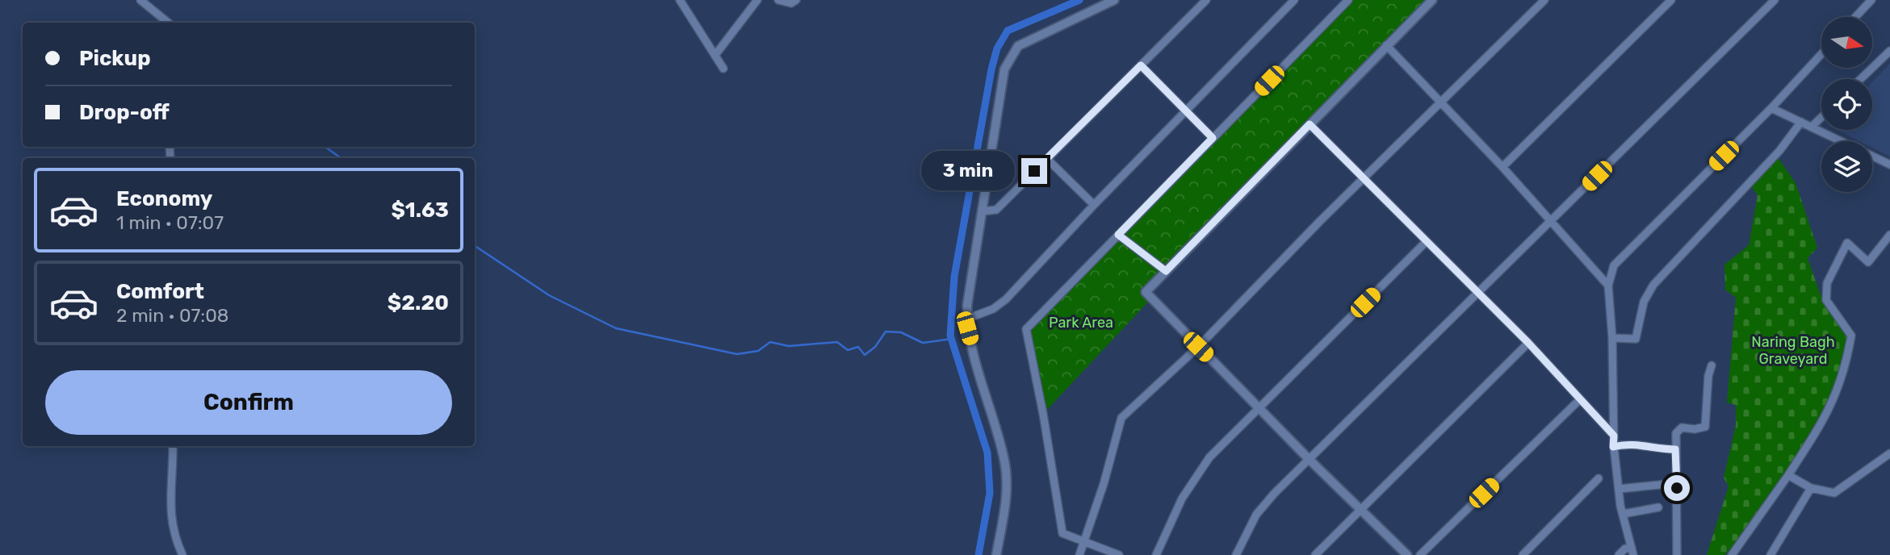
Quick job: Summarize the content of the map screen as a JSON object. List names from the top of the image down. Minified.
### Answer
{"parks":["Park Area","Naring Bagh Graveyard"],"north":"right","page":{"banner":["Pickup","Drop-off"],"bubble":"3 min","list":[{"name":"Economy","note":"1 min · 07:07","value":"$1.63"},{"name":"Comfort","note":"2 min · 07:08","value":"$2.20"}],"buttons":"Confirm"}}
